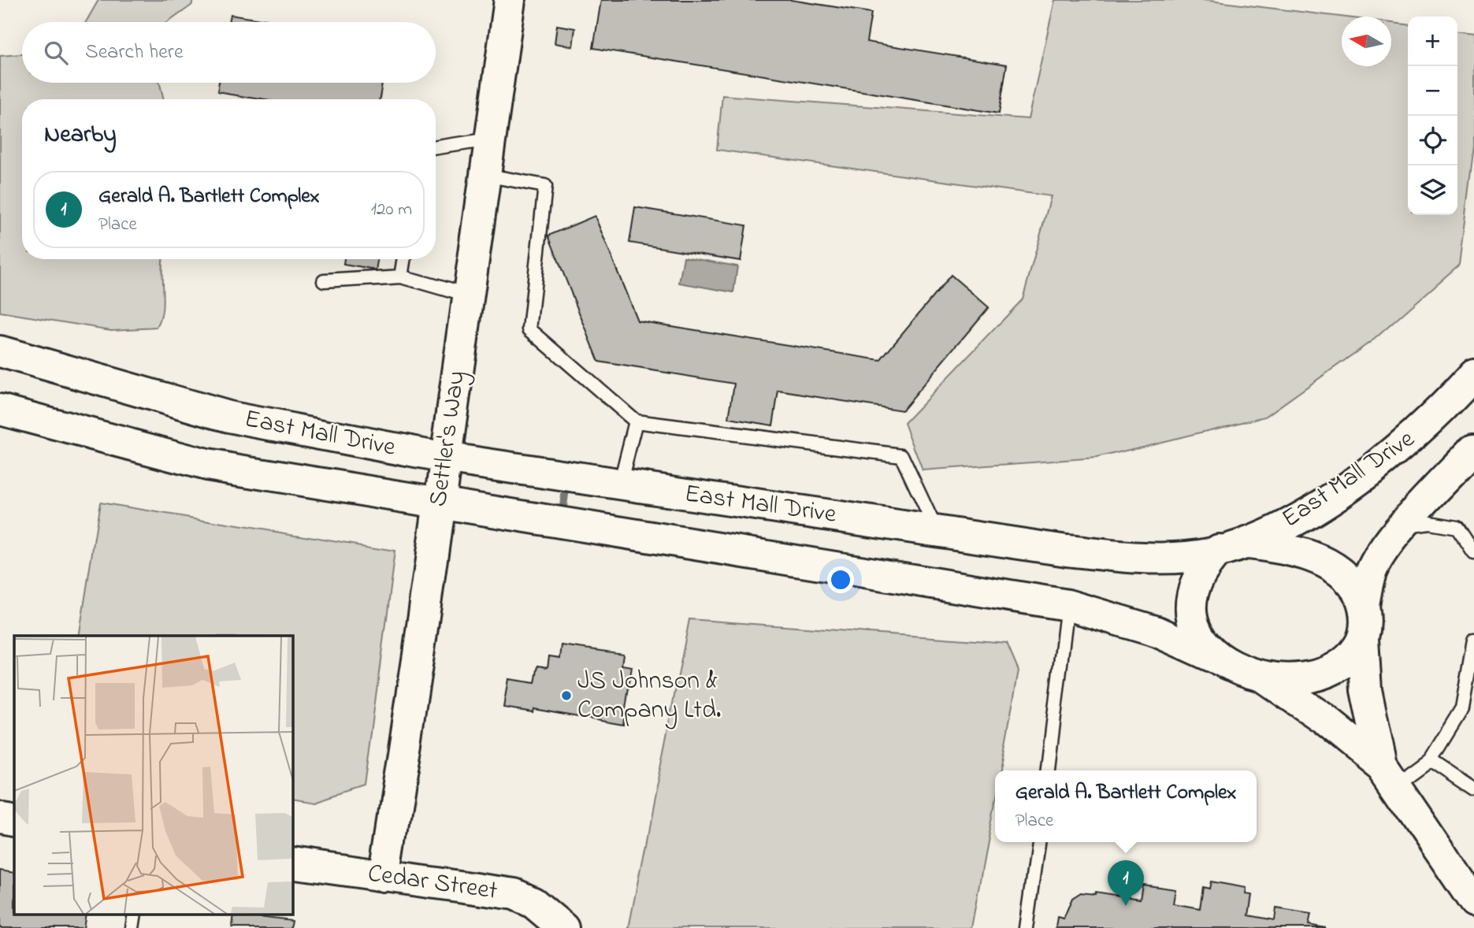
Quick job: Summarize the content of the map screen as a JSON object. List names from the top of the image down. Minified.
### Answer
{"streets":{"main road":["East Mall Drive","Settler's Way","Cedar Street"]},"crossings":[["East Mall Drive","Settler's Way"],["Settler's Way","Cedar Street"]],"places":["JS Johnson & Company Ltd."],"north":"left","page":{"map_buttons":["+","−"],"search":"Search here","heading":"Nearby","list":[{"mark":"1","name":"Gerald A. Bartlett Complex","note":"Place","value":"120 m"}],"popup":["Gerald A. Bartlett Complex","Place"],"pins":"1"}}
